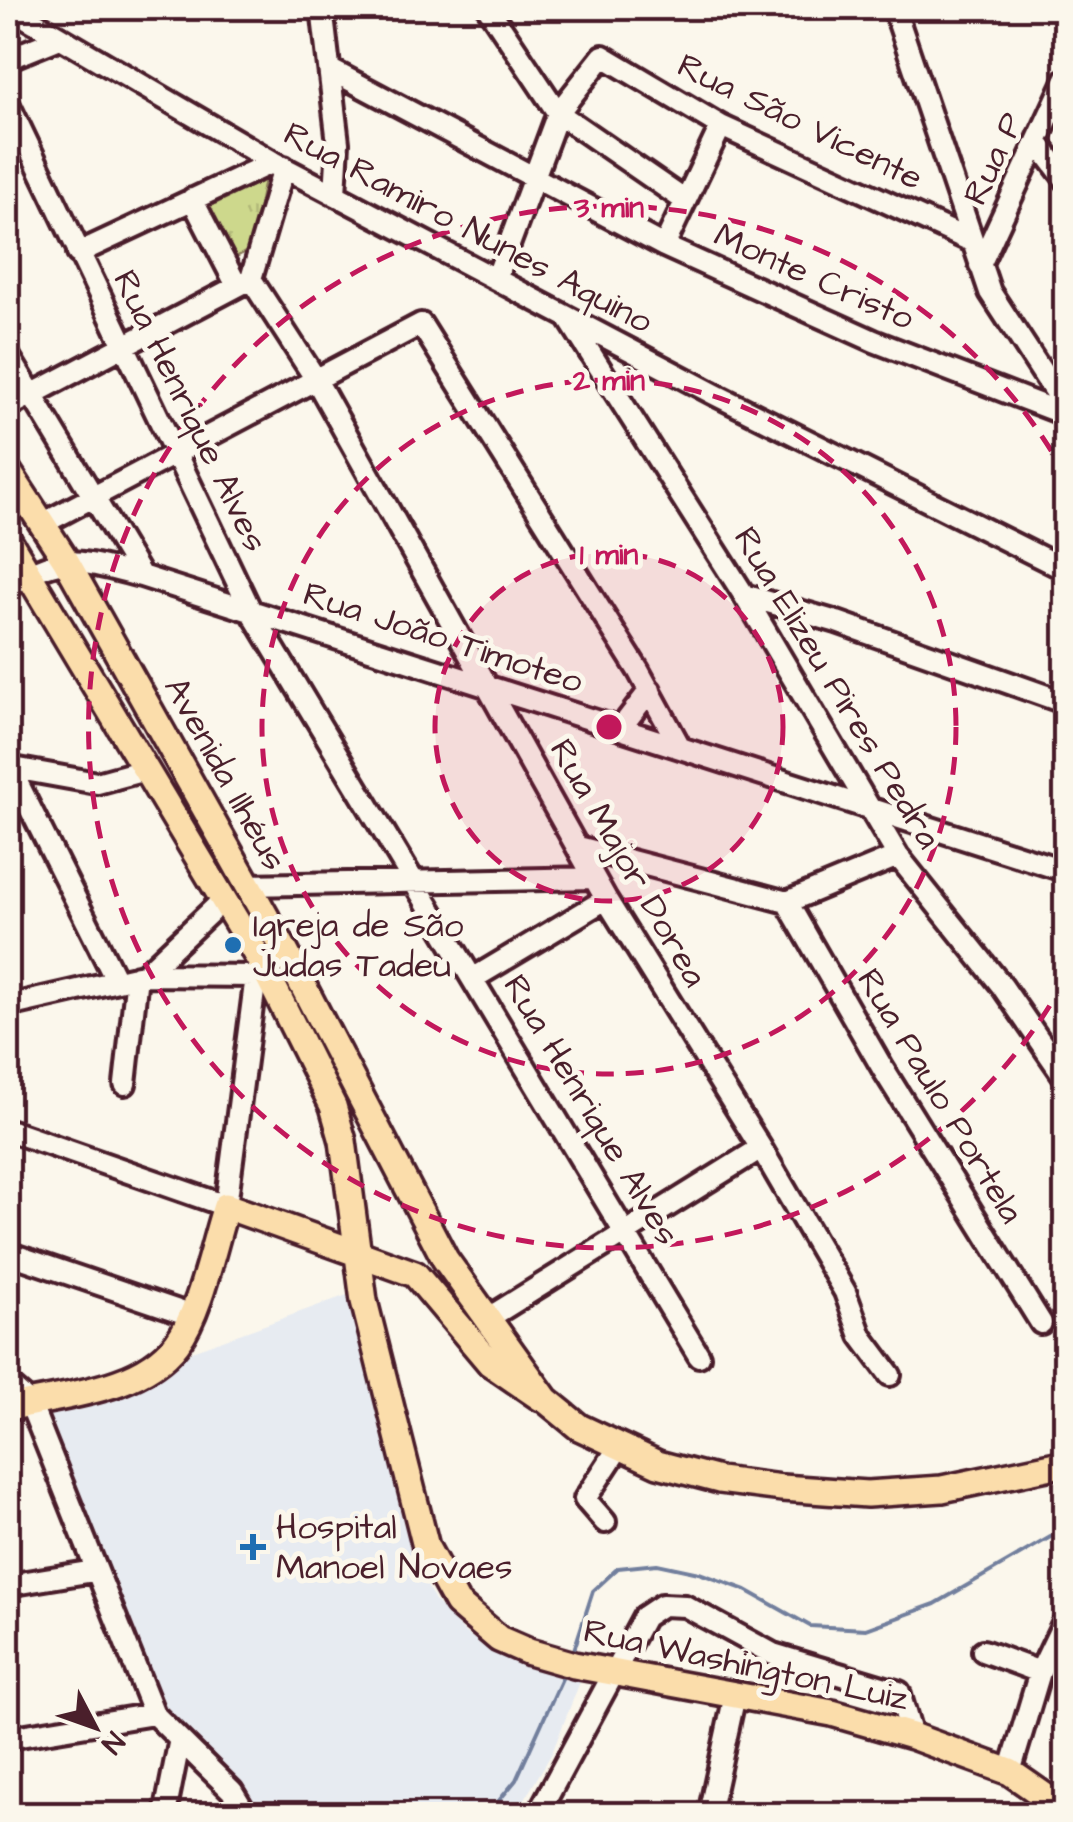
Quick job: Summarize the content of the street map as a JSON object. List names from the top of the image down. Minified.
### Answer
{"streets":{"main road":["Avenida Ilhéus","Rua Washington Luiz"],"street":["Rua São Vicente","Rua P","Rua Ramiro Nunes Aquino","Monte Cristo","Rua Henrique Alves","Rua João Timoteo","Rua Elizeu Pires Pedra","Rua Major Dorea","Rua Paulo Portela"]},"crossings":[["Rua Ramiro Nunes Aquino","Rua Elizeu Pires Pedra"],["Rua Henrique Alves","Rua João Timoteo"],["Rua João Timoteo","Rua Elizeu Pires Pedra"],["Rua João Timoteo","Avenida Ilhéus"],["Rua João Timoteo","Rua Major Dorea"],["Avenida Ilhéus","Rua Washington Luiz"]],"places":{"other":["Igreja de São Judas Tadeu"],"health":["Hospital Manoel Novaes"]},"north":"bottom right","rings":["3 min","2 min","1 min"]}
